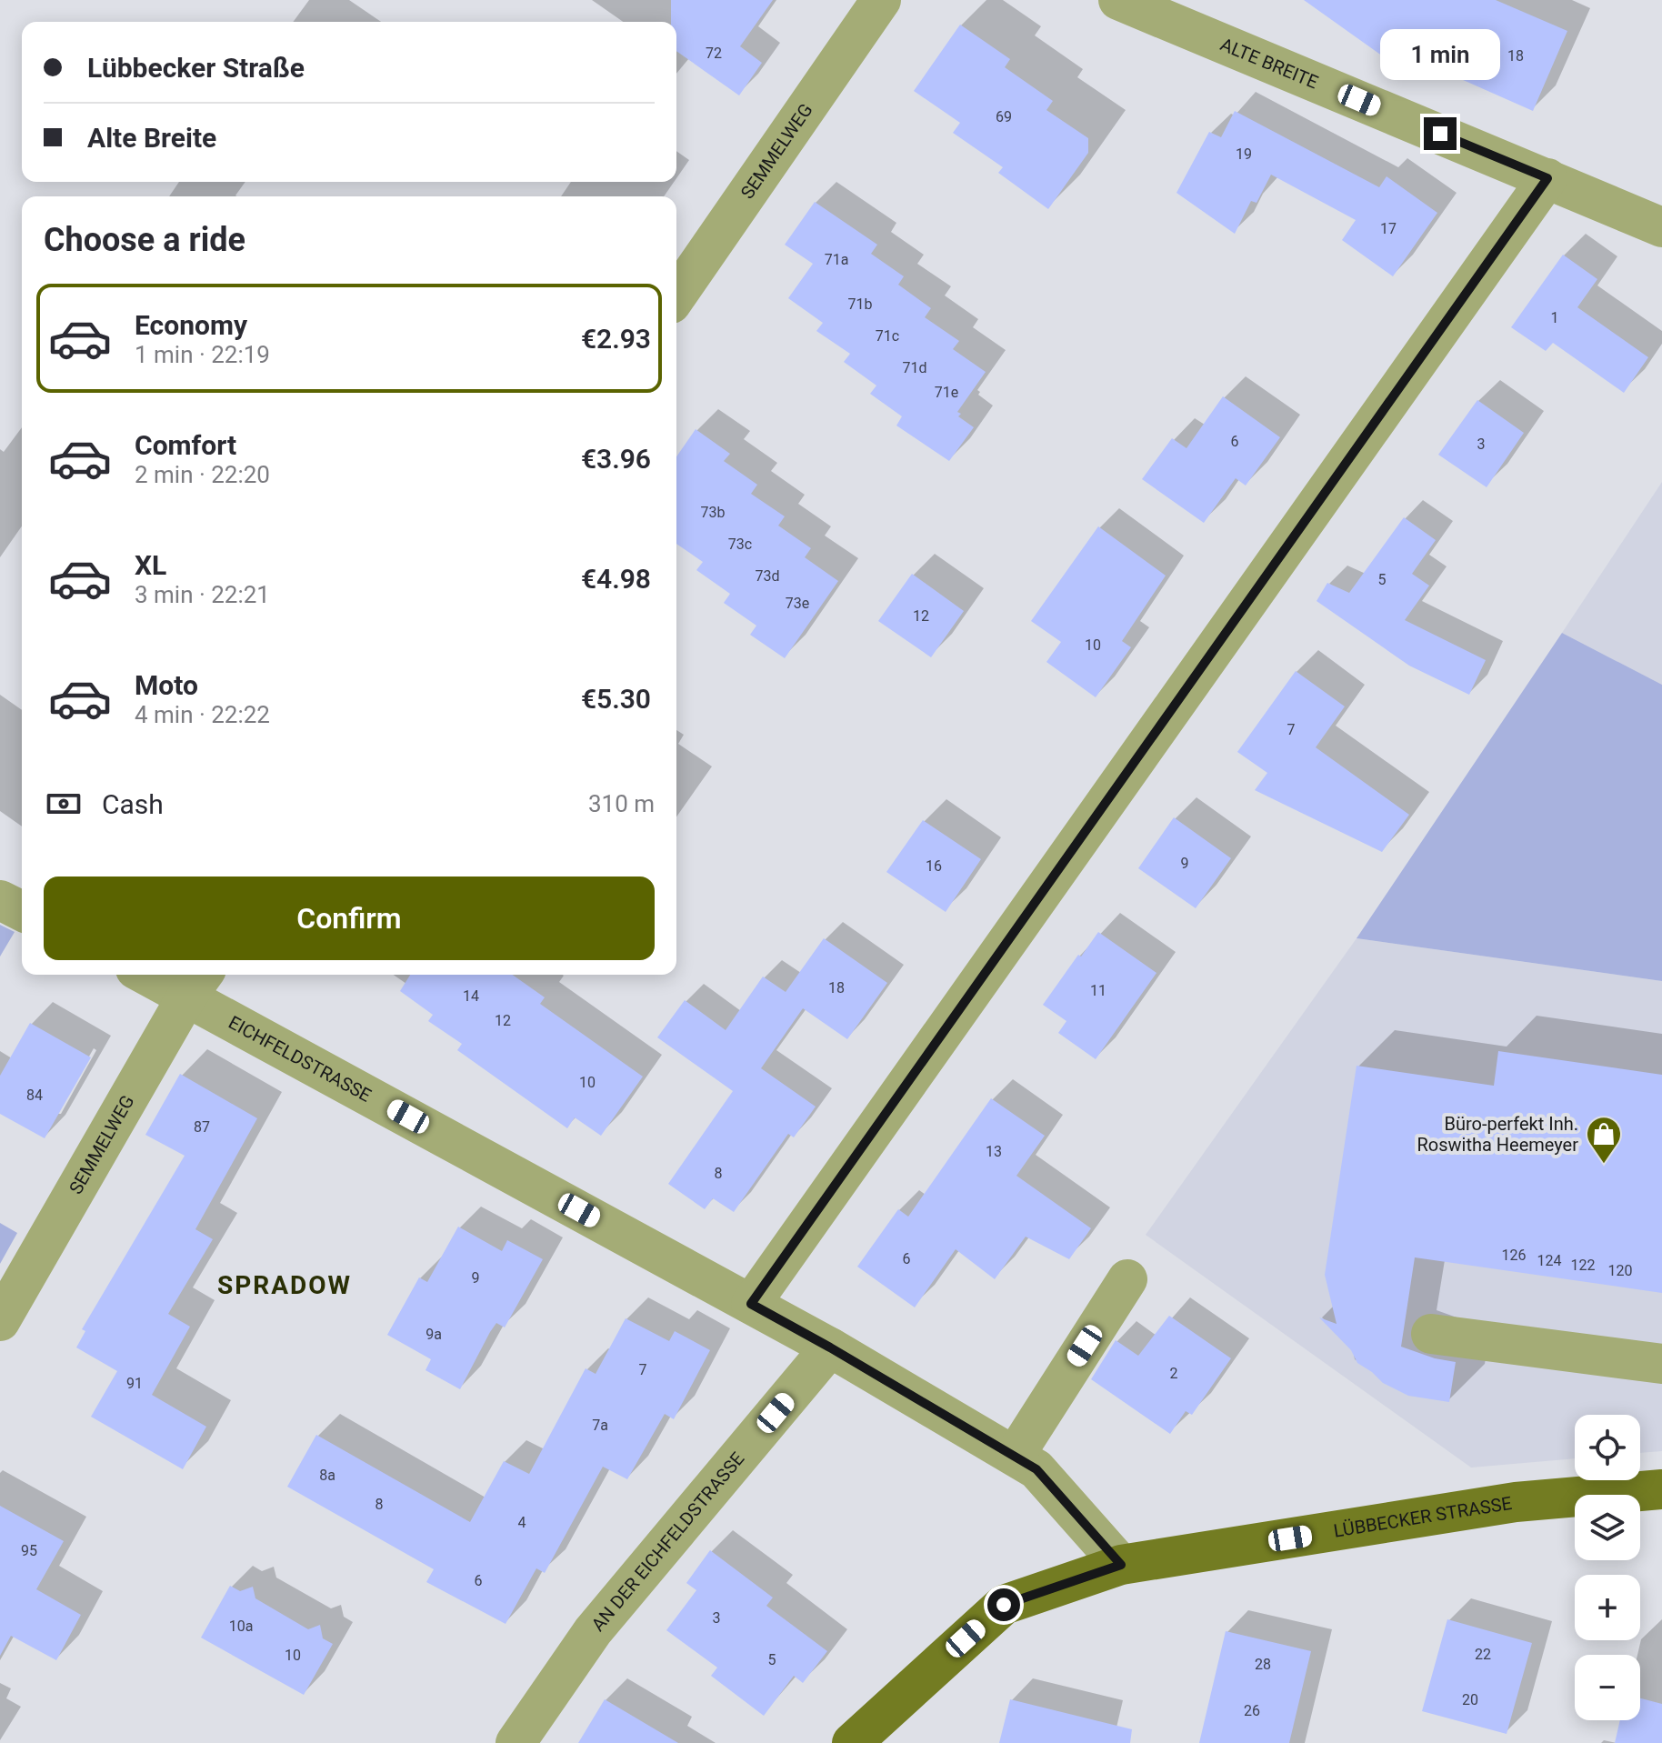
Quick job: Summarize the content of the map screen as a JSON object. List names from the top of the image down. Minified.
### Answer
{"streets":{"main road":["LÜBBECKER STRASSE"],"street":["ALTE BREITE","SEMMELWEG","EICHFELDSTRASSE","AN DER EICHFELDSTRASSE"]},"crossings":[["SEMMELWEG","EICHFELDSTRASSE"],["EICHFELDSTRASSE","LÜBBECKER STRASSE"],["EICHFELDSTRASSE","AN DER EICHFELDSTRASSE"]],"districts":["SPRADOW"],"places":{"shop":["Büro-perfekt Inh. Roswitha Heemeyer"]},"house_numbers":["72","18","69","19","17","71a","71b","1","71c","71d","71e","6","3","73b","73c","73d","5","73e","12","10","7","9","16","18","11","14","12","10","84","87","13","8","126","6","124","122","120","9","9a","7","2","91","7a","8a","8","4","95","6","3","10a","22","10","5","28","20","26"],"page":{"banner":["Lübbecker Straße","Alte Breite"],"bubble":"1 min","heading":"Choose a ride","list":[{"name":"Economy","note":"1 min · 22:19","value":"€2.93"},{"name":"Comfort","note":"2 min · 22:20","value":"€3.96"},{"name":"XL","note":"3 min · 22:21","value":"€4.98"},{"name":"Moto","note":"4 min · 22:22","value":"€5.30"}],"pay":["Cash","310 m"],"buttons":"Confirm","map_buttons":["+","−"]}}
